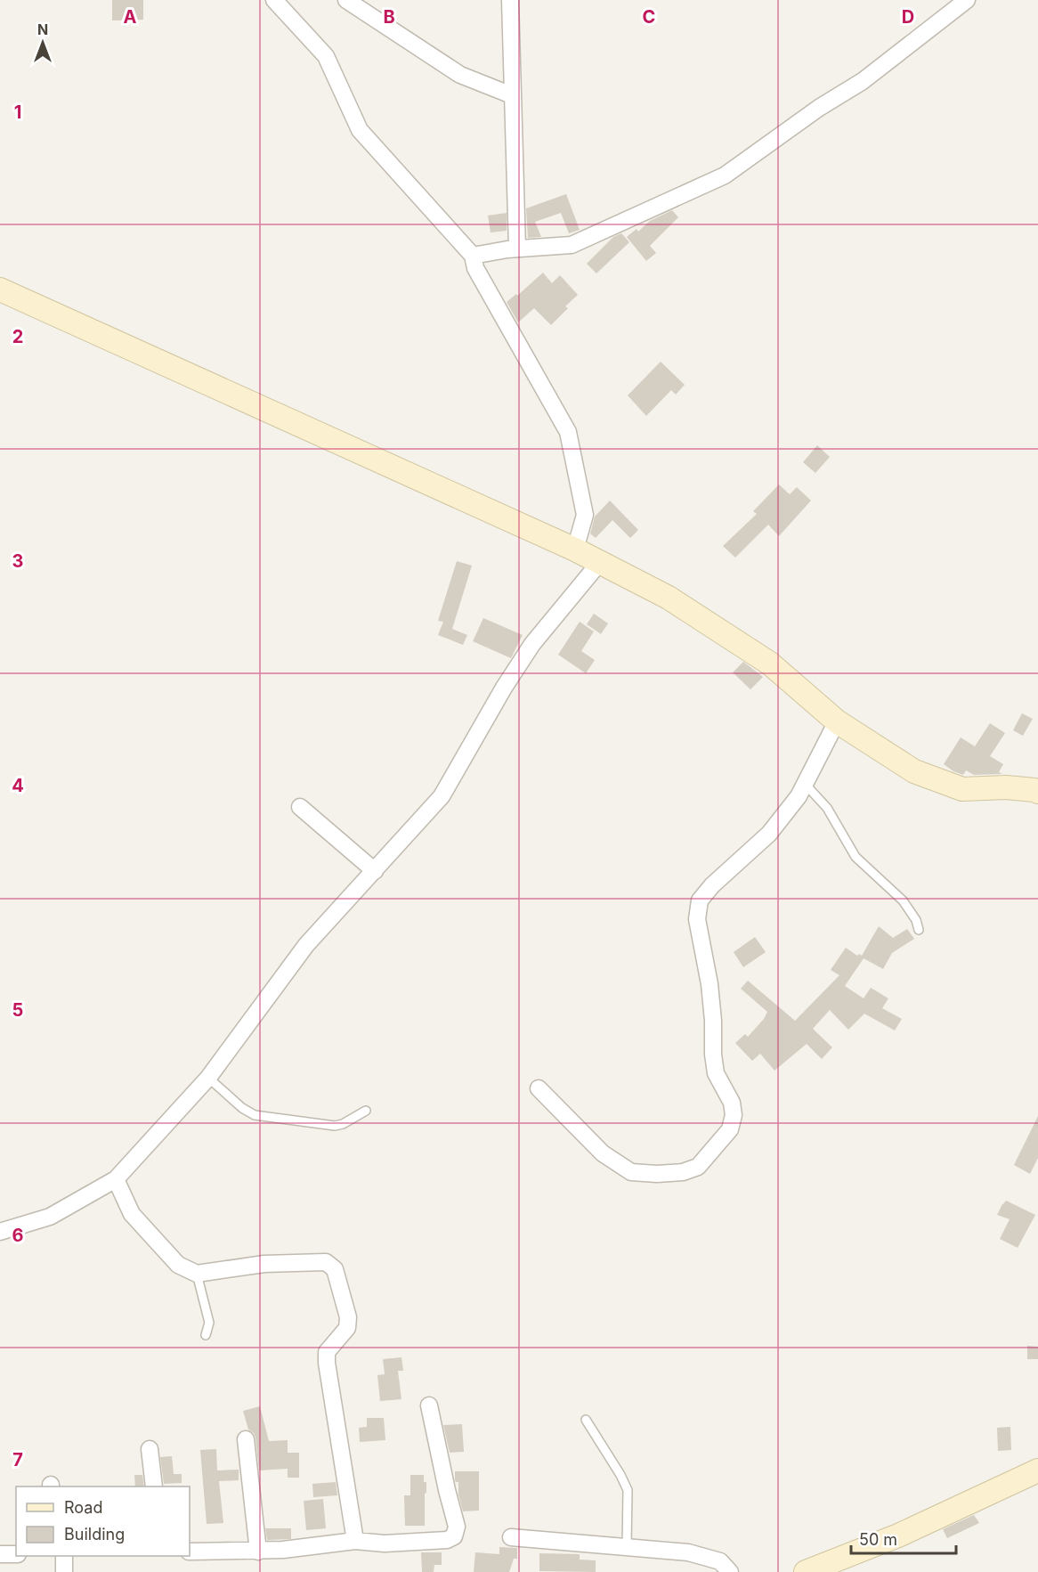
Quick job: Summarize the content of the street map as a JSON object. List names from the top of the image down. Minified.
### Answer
{"legend":["Road","Building"],"scale_bar":"50 m","north":"top","grid":{"columns":["A","B","C","D"],"rows":["1","2","3","4","5","6","7"]}}
